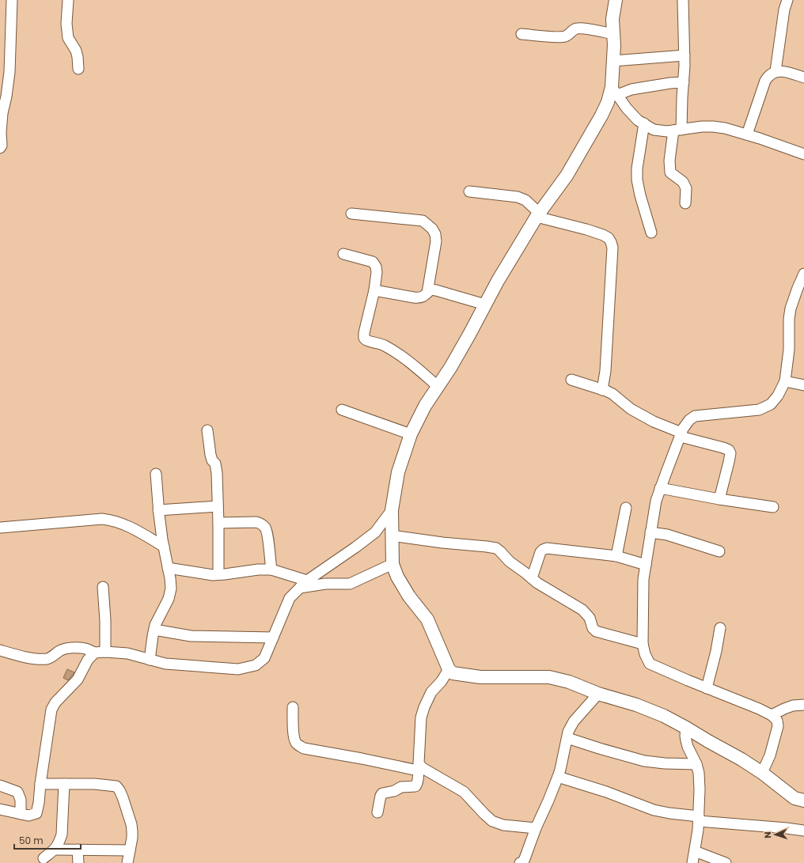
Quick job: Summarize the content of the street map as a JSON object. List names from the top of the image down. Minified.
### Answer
{"scale_bar":"50 m","north":"left"}
